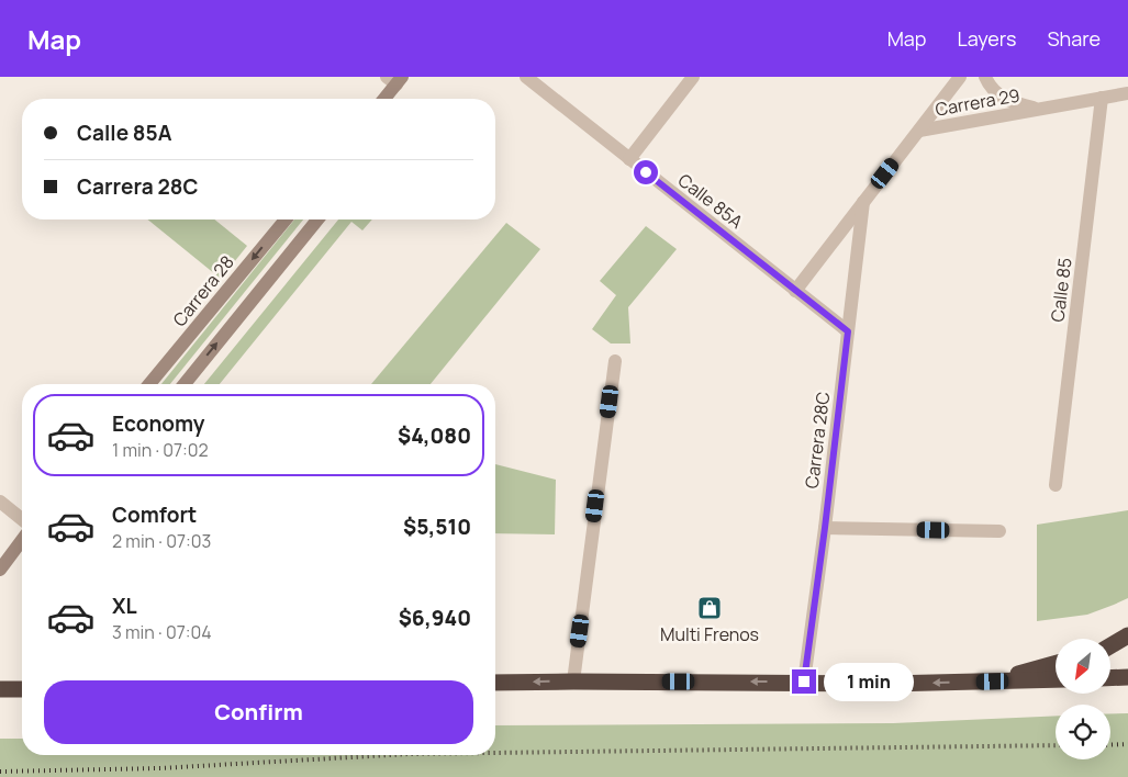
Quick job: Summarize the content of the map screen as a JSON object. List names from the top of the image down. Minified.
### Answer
{"streets":{"street":["Carrera 29","Calle 85A","Calle 85","Carrera 28","Carrera 28C"]},"crossings":[["Carrera 29","Calle 85"],["Calle 85A","Carrera 28C"]],"places":{"shop":["Multi Frenos"]},"north":"bottom left","page":{"header":"Map","nav":["Map","Layers","Share"],"banner":["Calle 85A","Carrera 28C"],"list":[{"name":"Economy","note":"1 min · 07:02","value":"$4,080"},{"name":"Comfort","note":"2 min · 07:03","value":"$5,510"},{"name":"XL","note":"3 min · 07:04","value":"$6,940"}],"bubble":"1 min","buttons":"Confirm"}}
